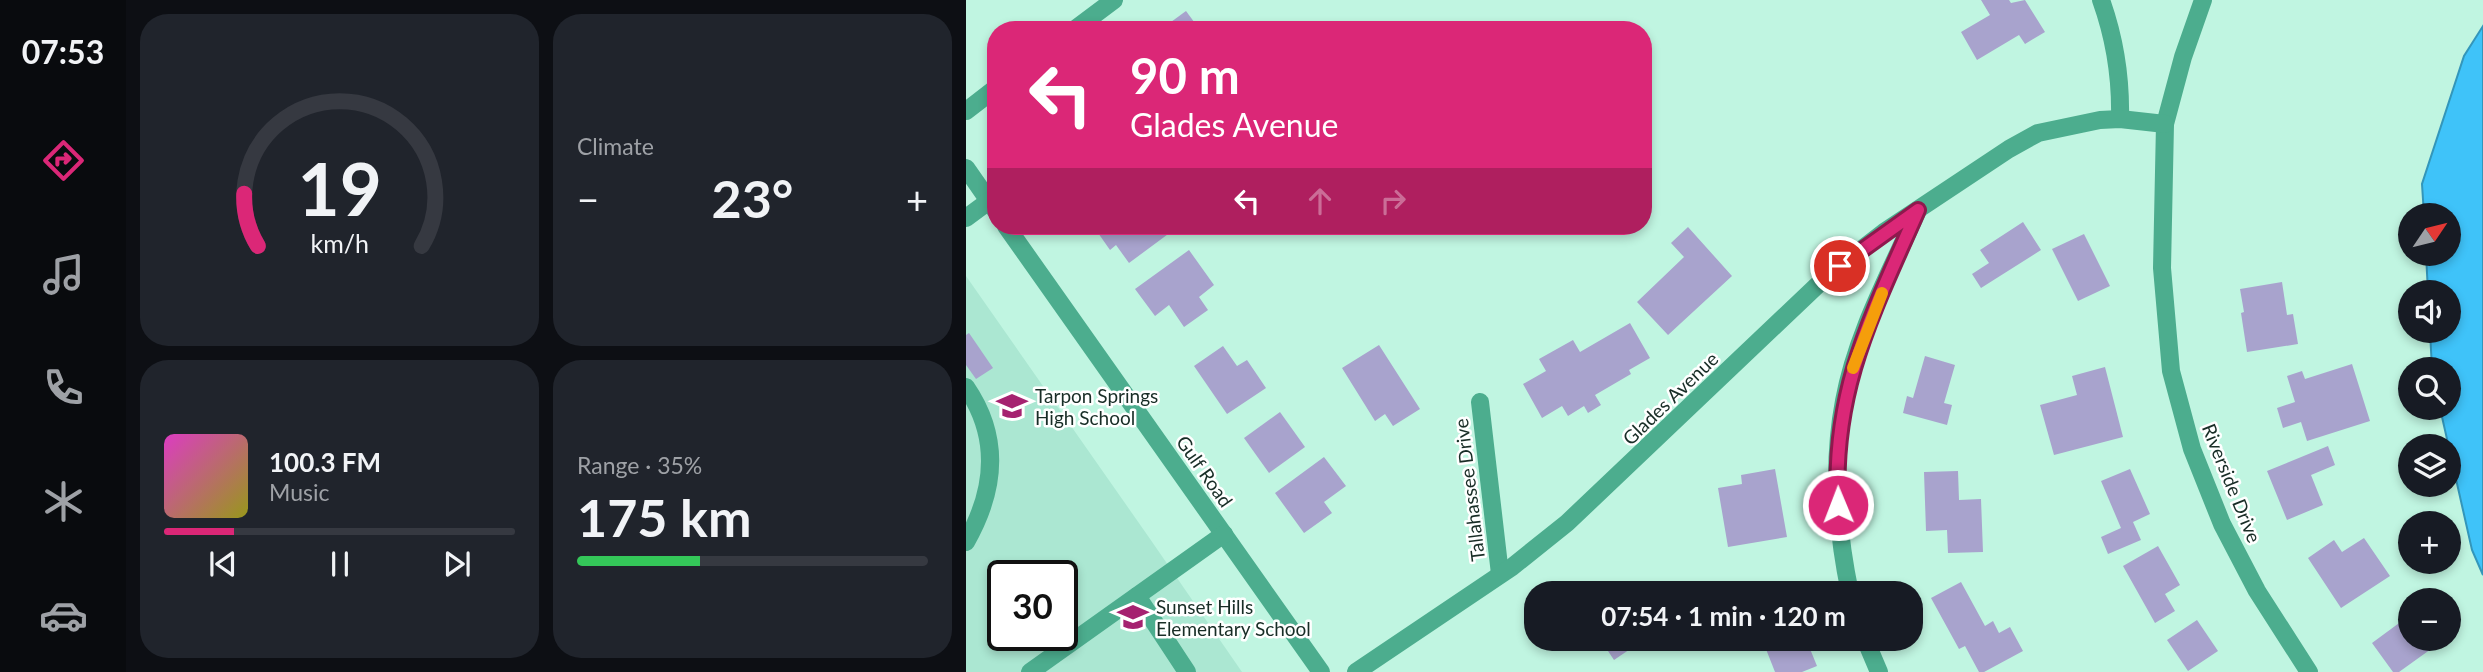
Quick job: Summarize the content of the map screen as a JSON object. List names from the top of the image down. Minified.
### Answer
{"streets":{"street":["Glades Avenue","Gulf Road","Riverside Drive","Tallahassee Drive"]},"crossings":[["Glades Avenue","Tallahassee Drive"]],"places":{"school or university":["Tarpon Springs High School","Sunset Hills Elementary School"]},"north":"top right","page":{"tabs":"07:53","tile":["Climate",["Range · 35%","175 km"]],"turn":["90 m","Glades Avenue"],"heat":["−","23°","+"],"map_buttons":["+","−"],"song":["100.3 FM","Music"],"limit":"30","trip":"07:54 · 1 min · 120 m","gauge":["19","km/h"]}}
